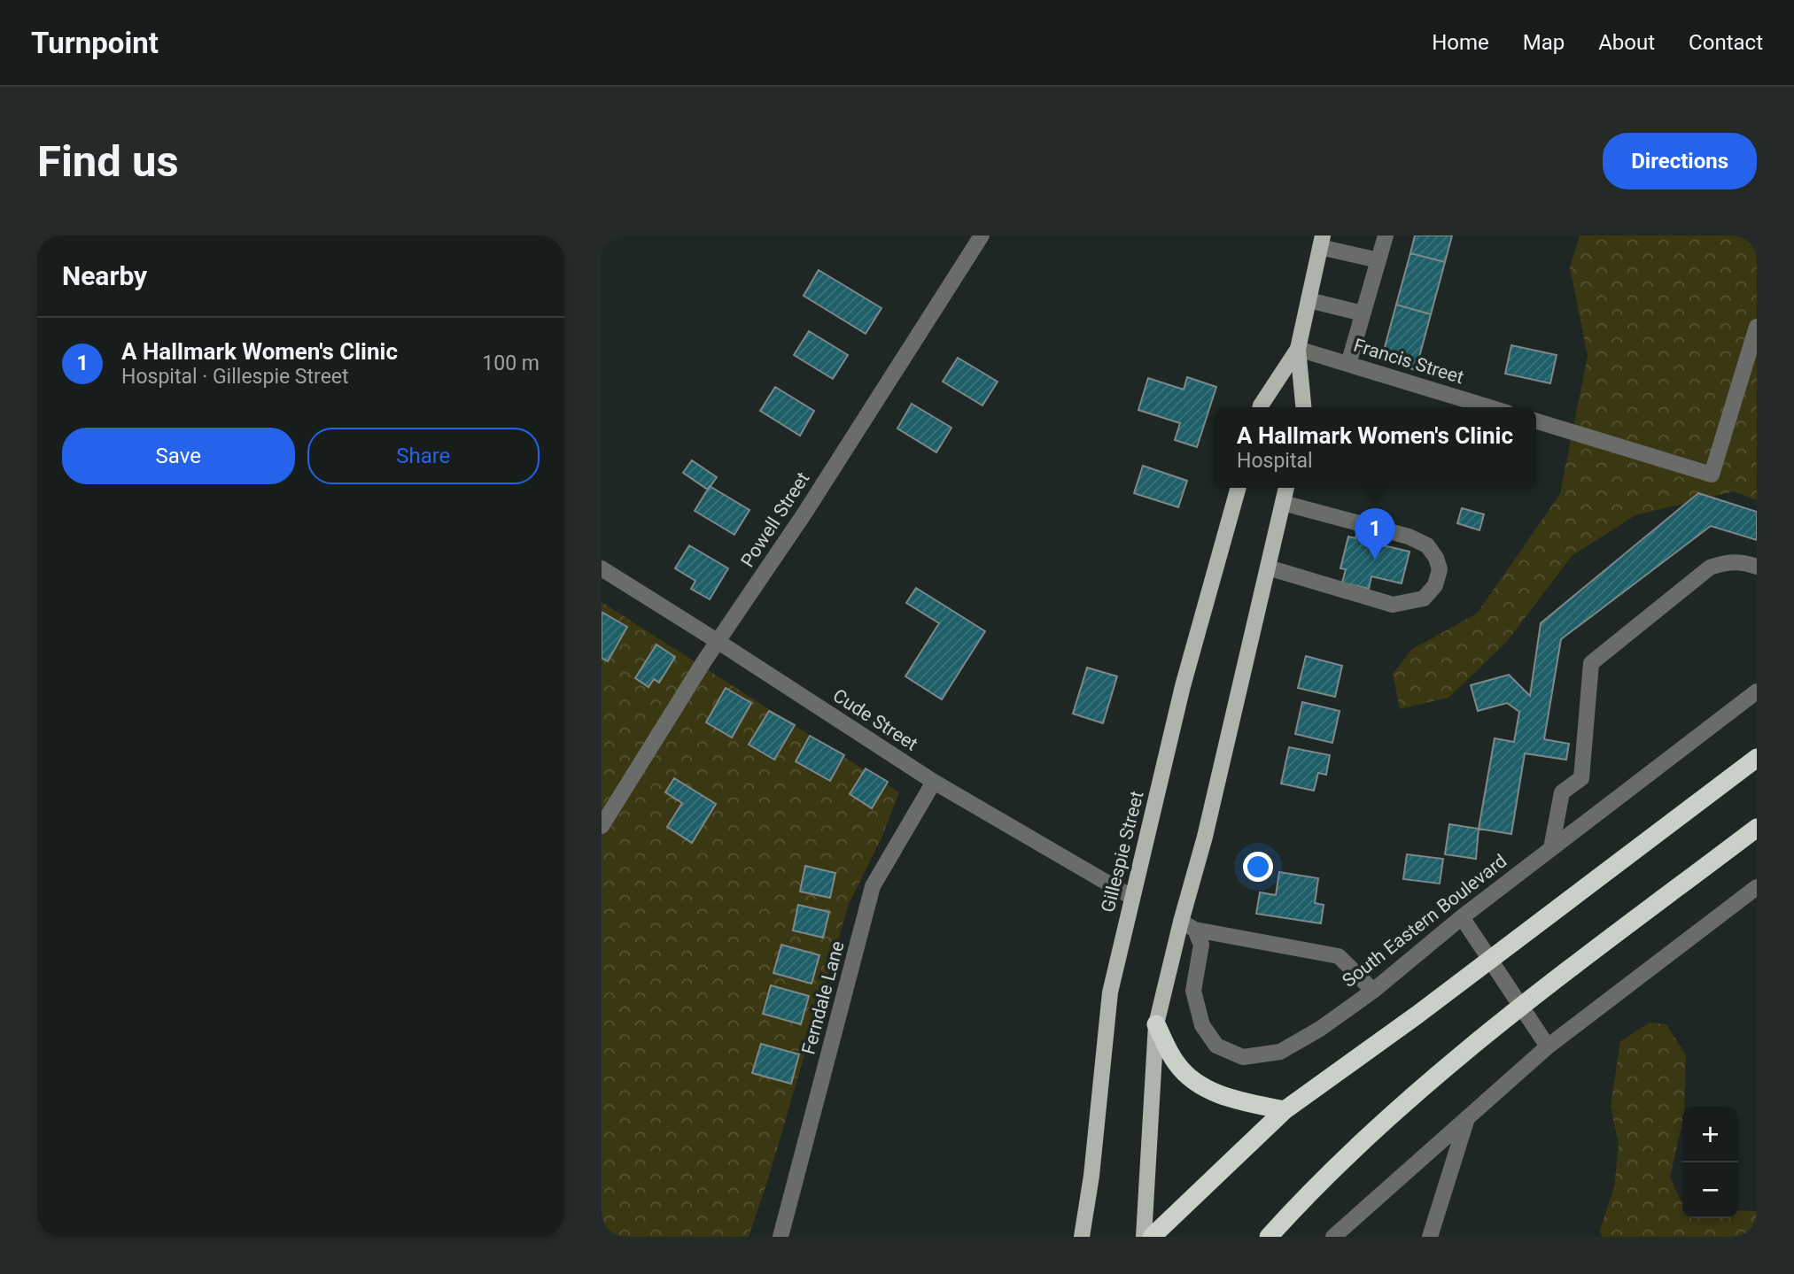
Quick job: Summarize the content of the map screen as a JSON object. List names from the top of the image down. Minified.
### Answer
{"streets":{"main road":["Gillespie Street"],"street":["Francis Street","Powell Street","Cude Street","South Eastern Boulevard","Ferndale Lane"]},"crossings":[["Powell Street","Cude Street"],["Cude Street","Gillespie Street"],["Cude Street","Ferndale Lane"]],"page":{"header":"Turnpoint","nav":["Home","Map","About","Contact"],"buttons":["Directions",["Save","Share"]],"title":"Find us","heading":"Nearby","list":[{"mark":"1","name":"A Hallmark Women's Clinic","note":"Hospital · Gillespie Street","value":"100 m"}],"popup":["A Hallmark Women's Clinic","Hospital"],"pins":"1","map_buttons":["+","−"]}}
